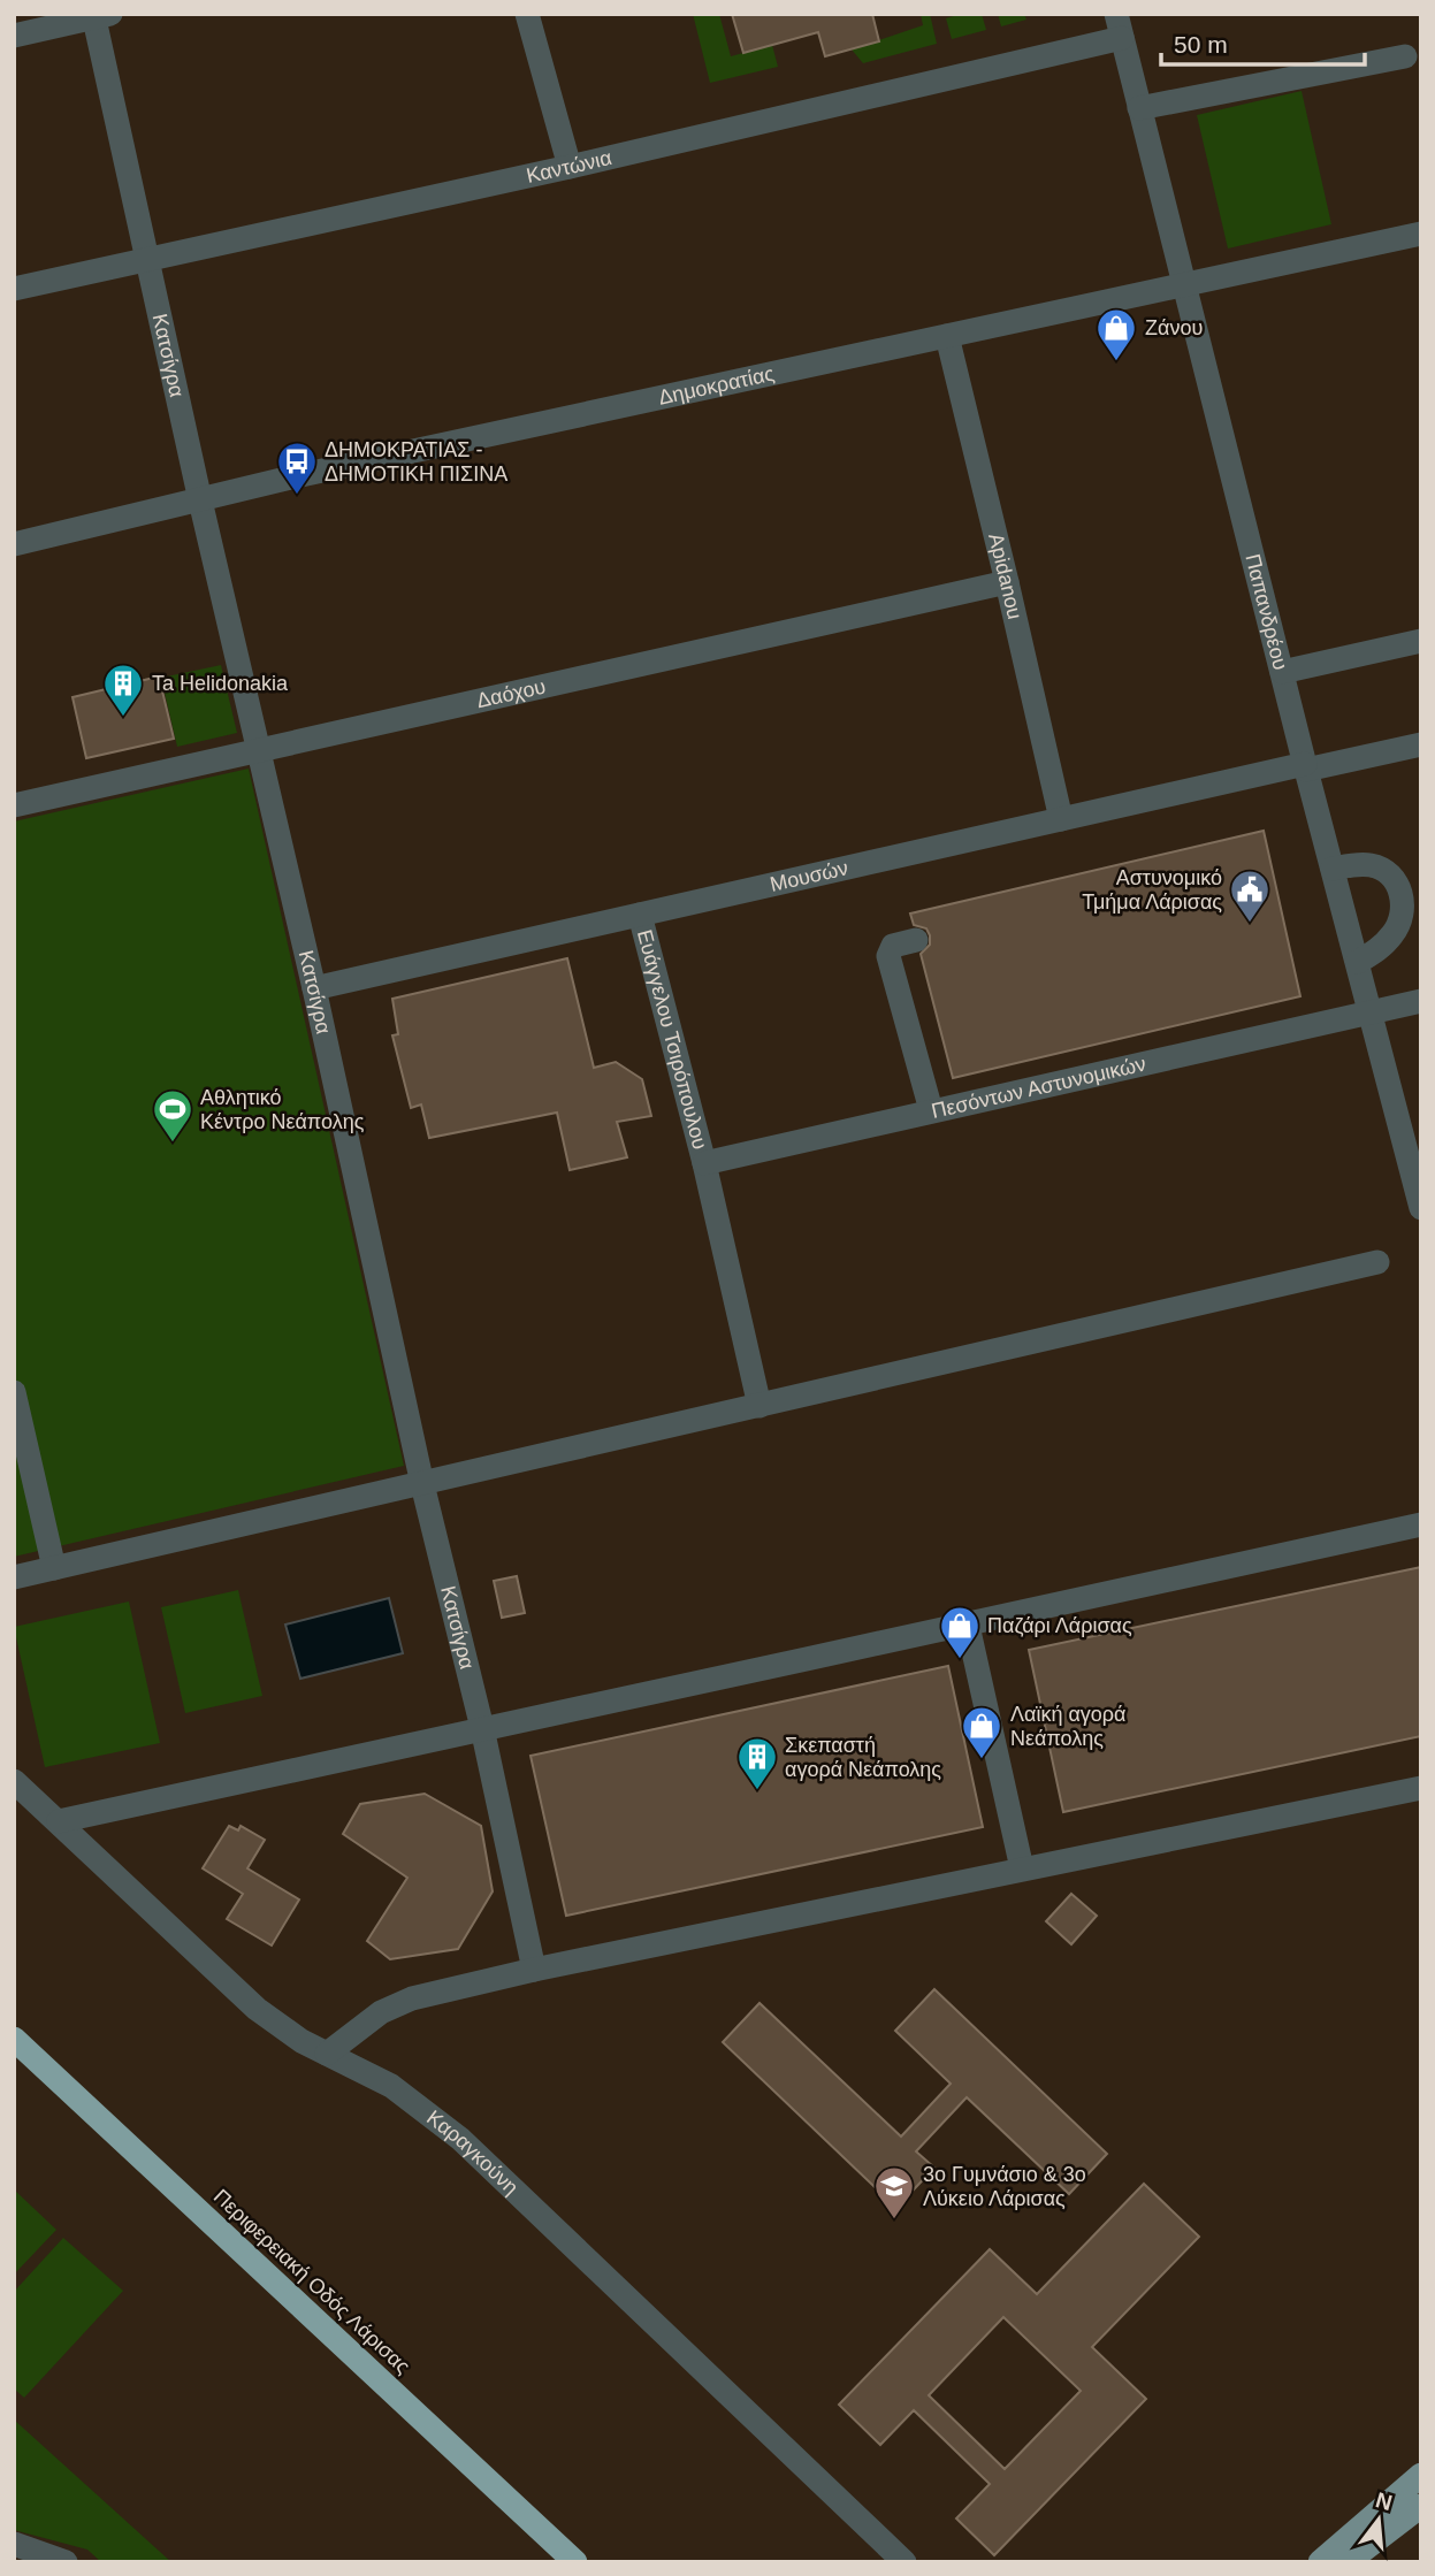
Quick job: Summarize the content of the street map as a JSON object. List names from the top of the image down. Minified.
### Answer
{"streets":{"highway":["Περιφερειακή Οδός Λάρισας"],"street":["Καντώνια","Κατσίγρα","Δημοκρατίας","Apidanou","Παπανδρέου","Δαόχου","Μουσών","Ευάγγελου Τσιρόπουλου","Πεσόντων Αστυνομικών","Καραγκούνη"]},"crossings":[["Καντώνια","Κατσίγρα"],["Καντώνια","Παπανδρέου"],["Κατσίγρα","Δημοκρατίας"],["Κατσίγρα","Δαόχου"],["Κατσίγρα","Μουσών"],["Δημοκρατίας","Apidanou"],["Δημοκρατίας","Παπανδρέου"],["Apidanou","Δαόχου"],["Apidanou","Μουσών"],["Παπανδρέου","Μουσών"],["Παπανδρέου","Πεσόντων Αστυνομικών"],["Μουσών","Ευάγγελου Τσιρόπουλου"],["Ευάγγελου Τσιρόπουλου","Πεσόντων Αστυνομικών"]],"places":{"shop":["Ζάνου","Παζάρι Λάρισας","Λαϊκή αγορά Νεάπολης"],"bus stop":["ΔΗΜΟΚΡΑΤΙΑΣ - ΔΗΜΟΤΙΚΗ ΠΙΣΙΝΑ"],"building":["Ta Helidonakia","Σκεπαστή αγορά Νεάπολης"],"public building":["Αστυνομικό Τμήμα Λάρισας"],"sports":["Αθλητικό Κέντρο Νεάπολης"],"school or university":["3ο Γυμνάσιο & 3ο Λύκειο Λάρισας"]},"scale_bar":"50 m","north":"top"}
